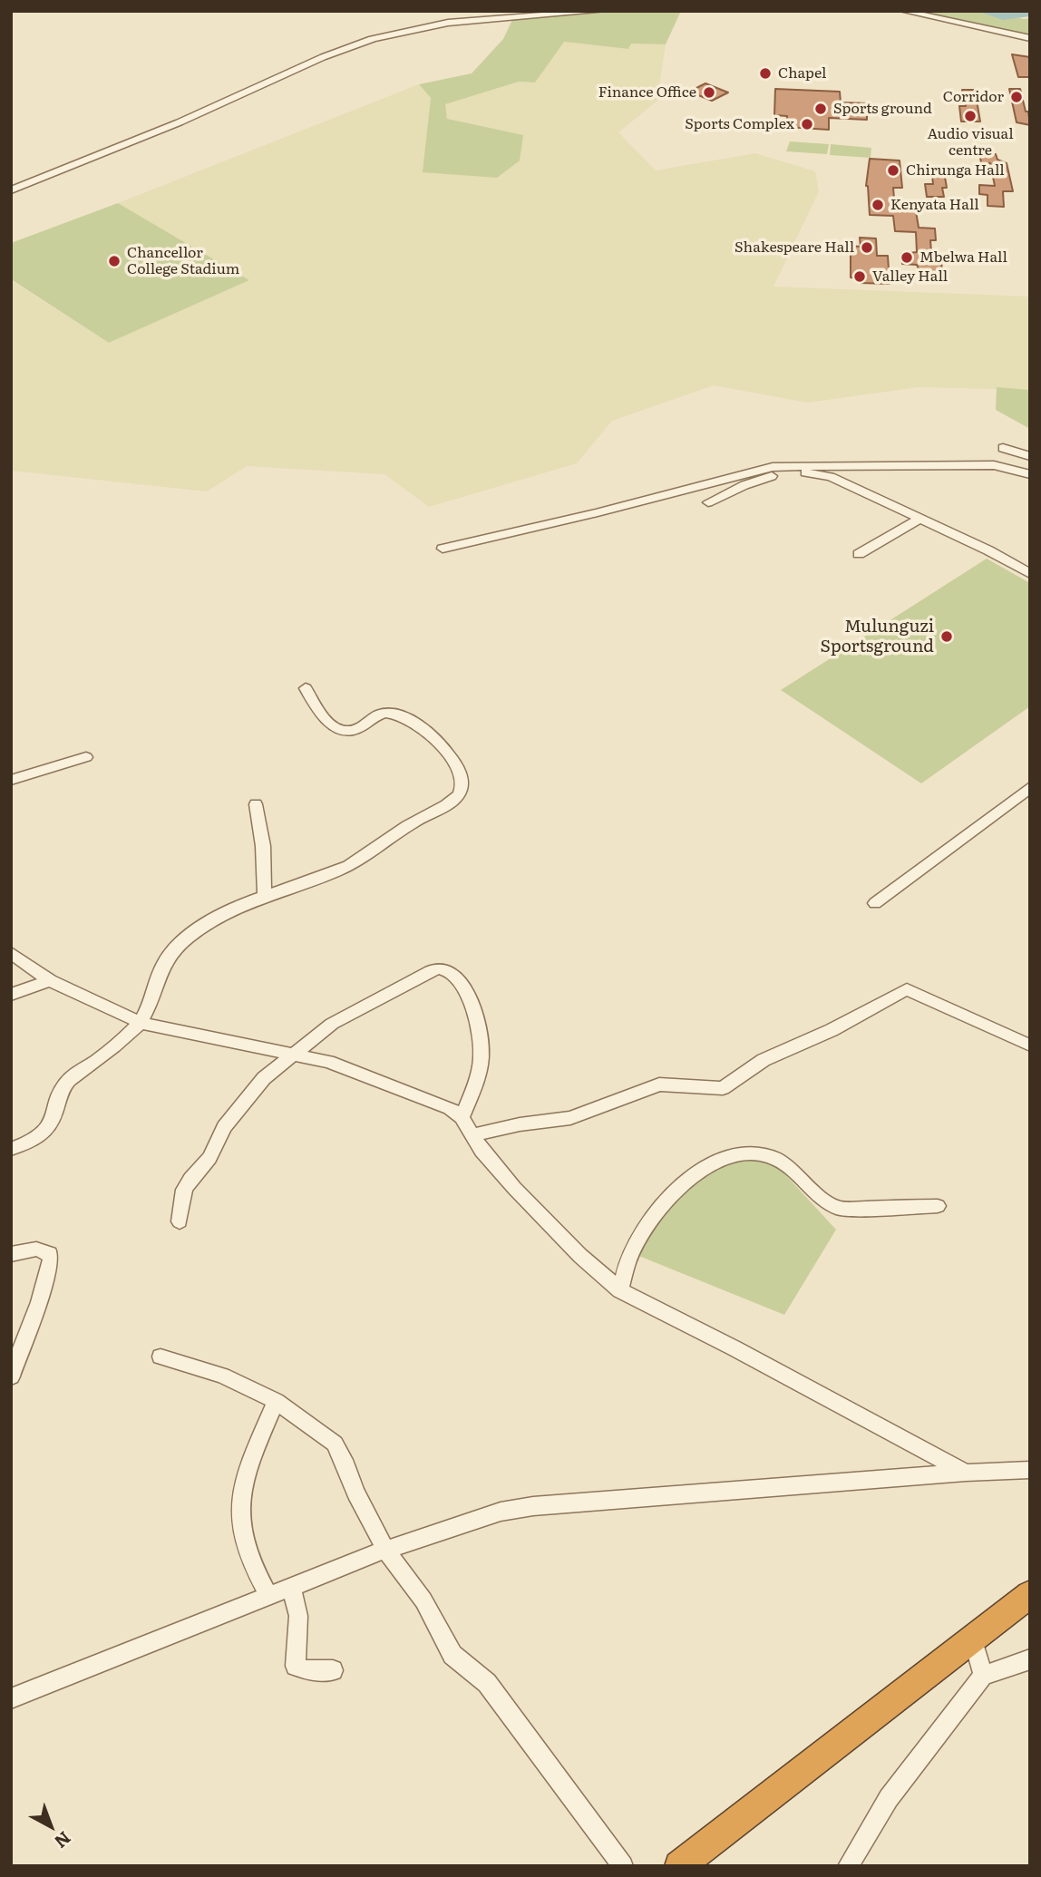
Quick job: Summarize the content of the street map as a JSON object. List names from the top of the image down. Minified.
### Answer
{"places":["Chapel","Finance Office","Corridor","Sports ground","Audio visual centre","Sports Complex","Chirunga Hall","Kenyata Hall","Shakespeare Hall","Mbelwa Hall","Chancellor College Stadium","Valley Hall","Mulunguzi Sportsground"],"north":"bottom right"}
